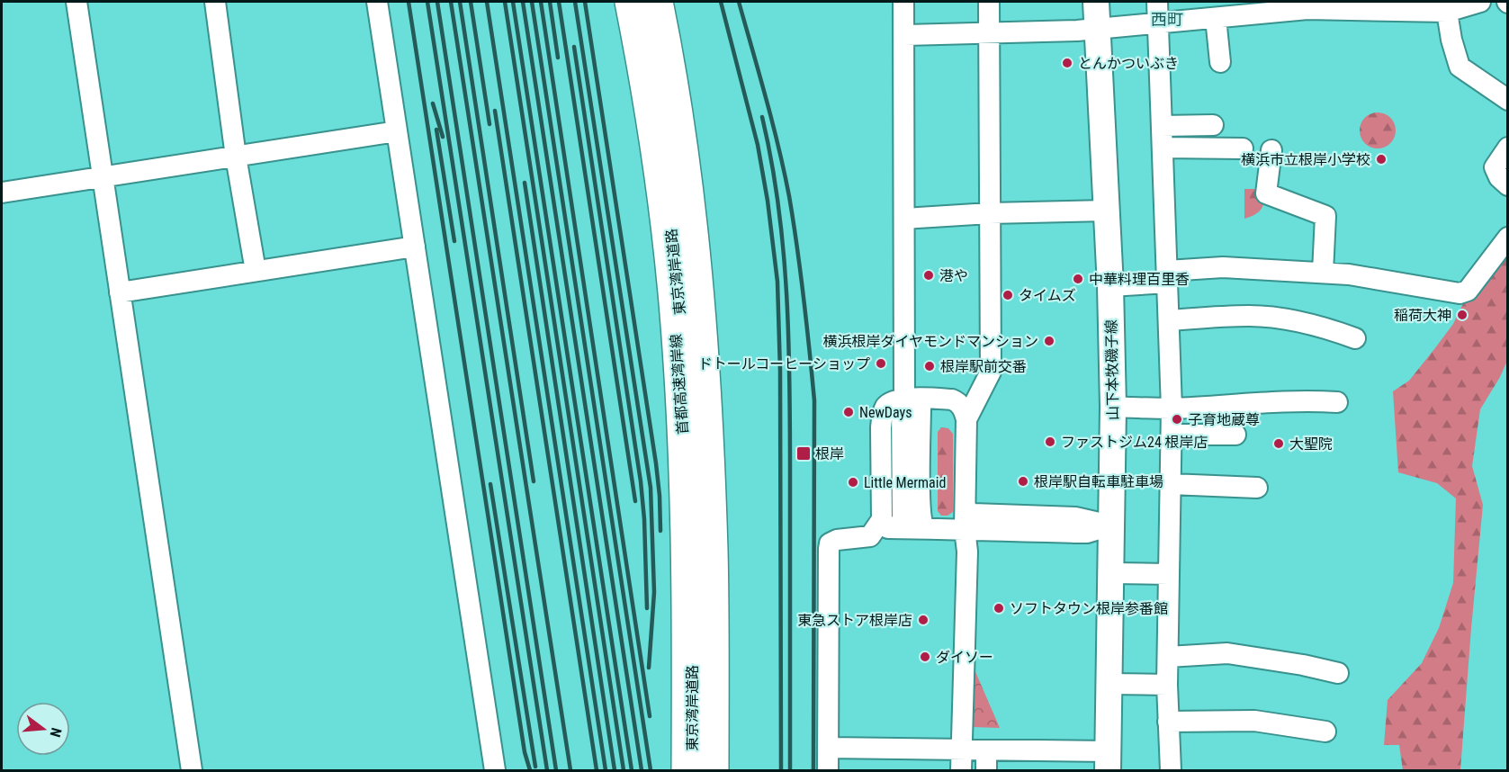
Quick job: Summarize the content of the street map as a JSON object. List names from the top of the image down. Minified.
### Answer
{"streets":{"highway":["東京湾岸道路","首都高速湾岸線"],"main road":["山下本牧磯子線"]},"crossings":[["東京湾岸道路","首都高速湾岸線"]],"districts":["西町"],"places":{"other":["とんかついぶき","横浜市立根岸小学校","港や","中華料理百里香","タイムズ","稲荷大神","横浜根岸ダイヤモンドマンション","ドトールコーヒーショップ","根岸駅前交番","NewDays","子育地蔵尊","ファストジム24 根岸店","大聖院","根岸駅自転車駐車場","Little Mermaid","ソフトタウン根岸参番館","東急ストア根岸店","ダイソー"],"transit":["根岸"]},"north":"right"}
